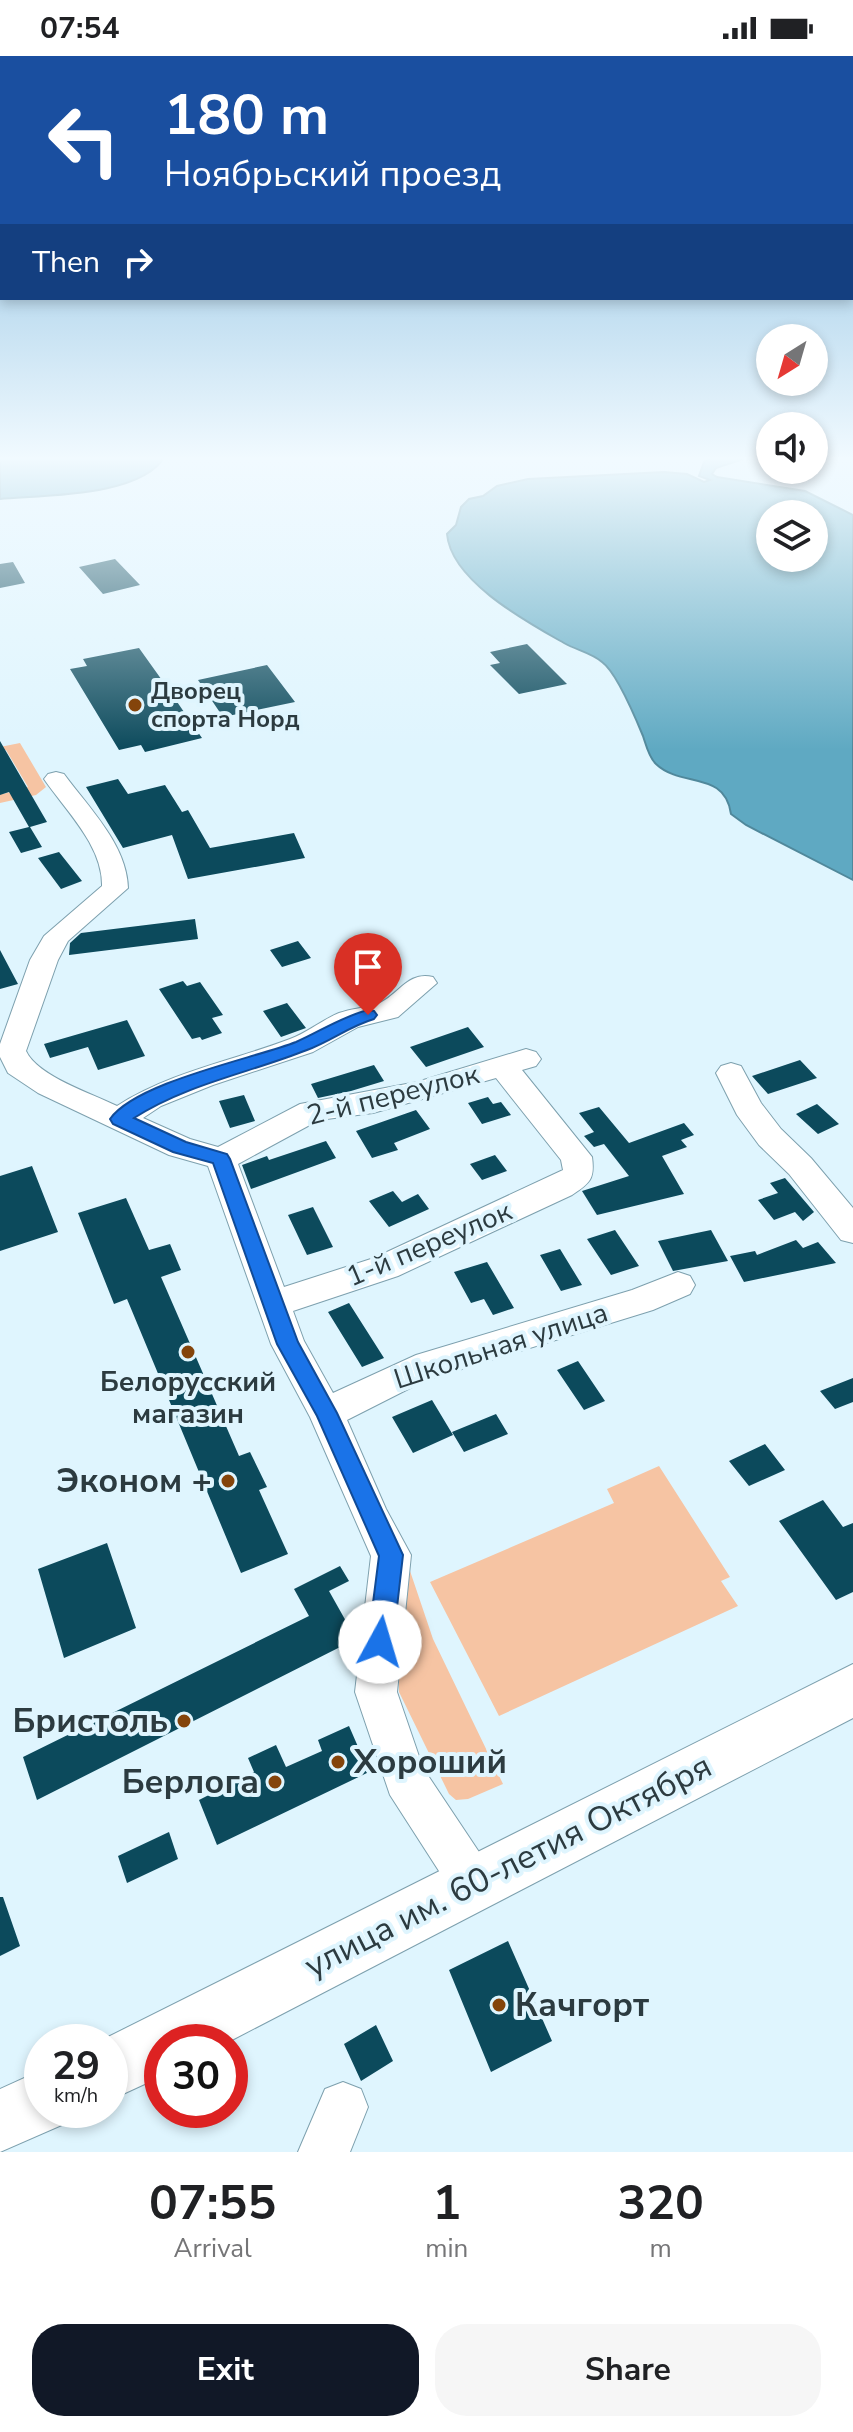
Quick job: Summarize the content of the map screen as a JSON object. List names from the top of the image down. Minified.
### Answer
{"streets":{"main road":["улица им. 60-летия Октября"],"street":["2-й переулок","1-й переулок","Школьная улица"]},"crossings":[["2-й переулок","1-й переулок"]],"places":["Дворец спорта Норд","Белорусский магазин","Эконом +","Бристоль","Хороший","Берлога","Качгорт"],"north":"bottom left","page":{"status":"07:54","turn":["180 m","Ноябрьский проезд"],"then":"Then","speed":"29 km/h","limit":"30","eta":["07:55","Arrival","1","min","320","m"],"buttons":["Exit","Share"]}}
